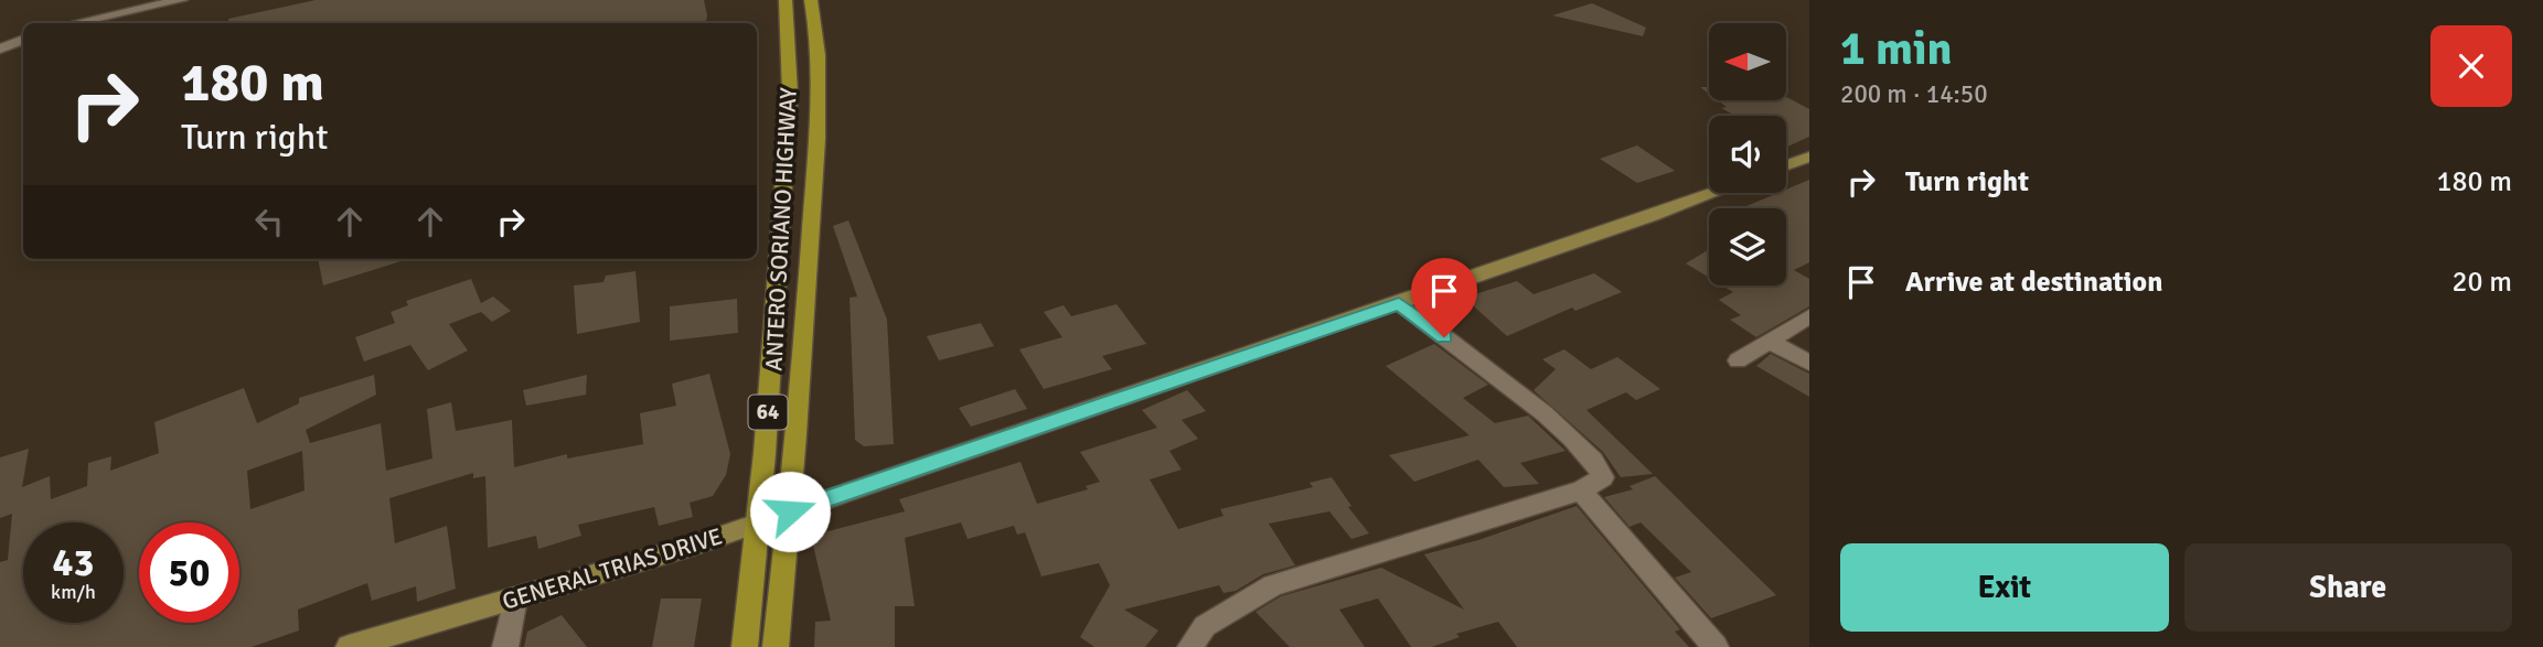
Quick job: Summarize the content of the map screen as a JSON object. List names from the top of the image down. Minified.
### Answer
{"streets":{"main road":["ANTERO SORIANO HIGHWAY","64","GENERAL TRIAS DRIVE"]},"crossings":[["ANTERO SORIANO HIGHWAY","GENERAL TRIAS DRIVE"]],"north":"left","page":{"heading":["1 min","200 m · 14:50"],"turn":["180 m","Turn right"],"list":[{"name":"Turn right","value":"180 m"},{"name":"Arrive at destination","value":"20 m"}],"speed":"43 km/h","limit":"50","buttons":["Exit","Share"]}}
